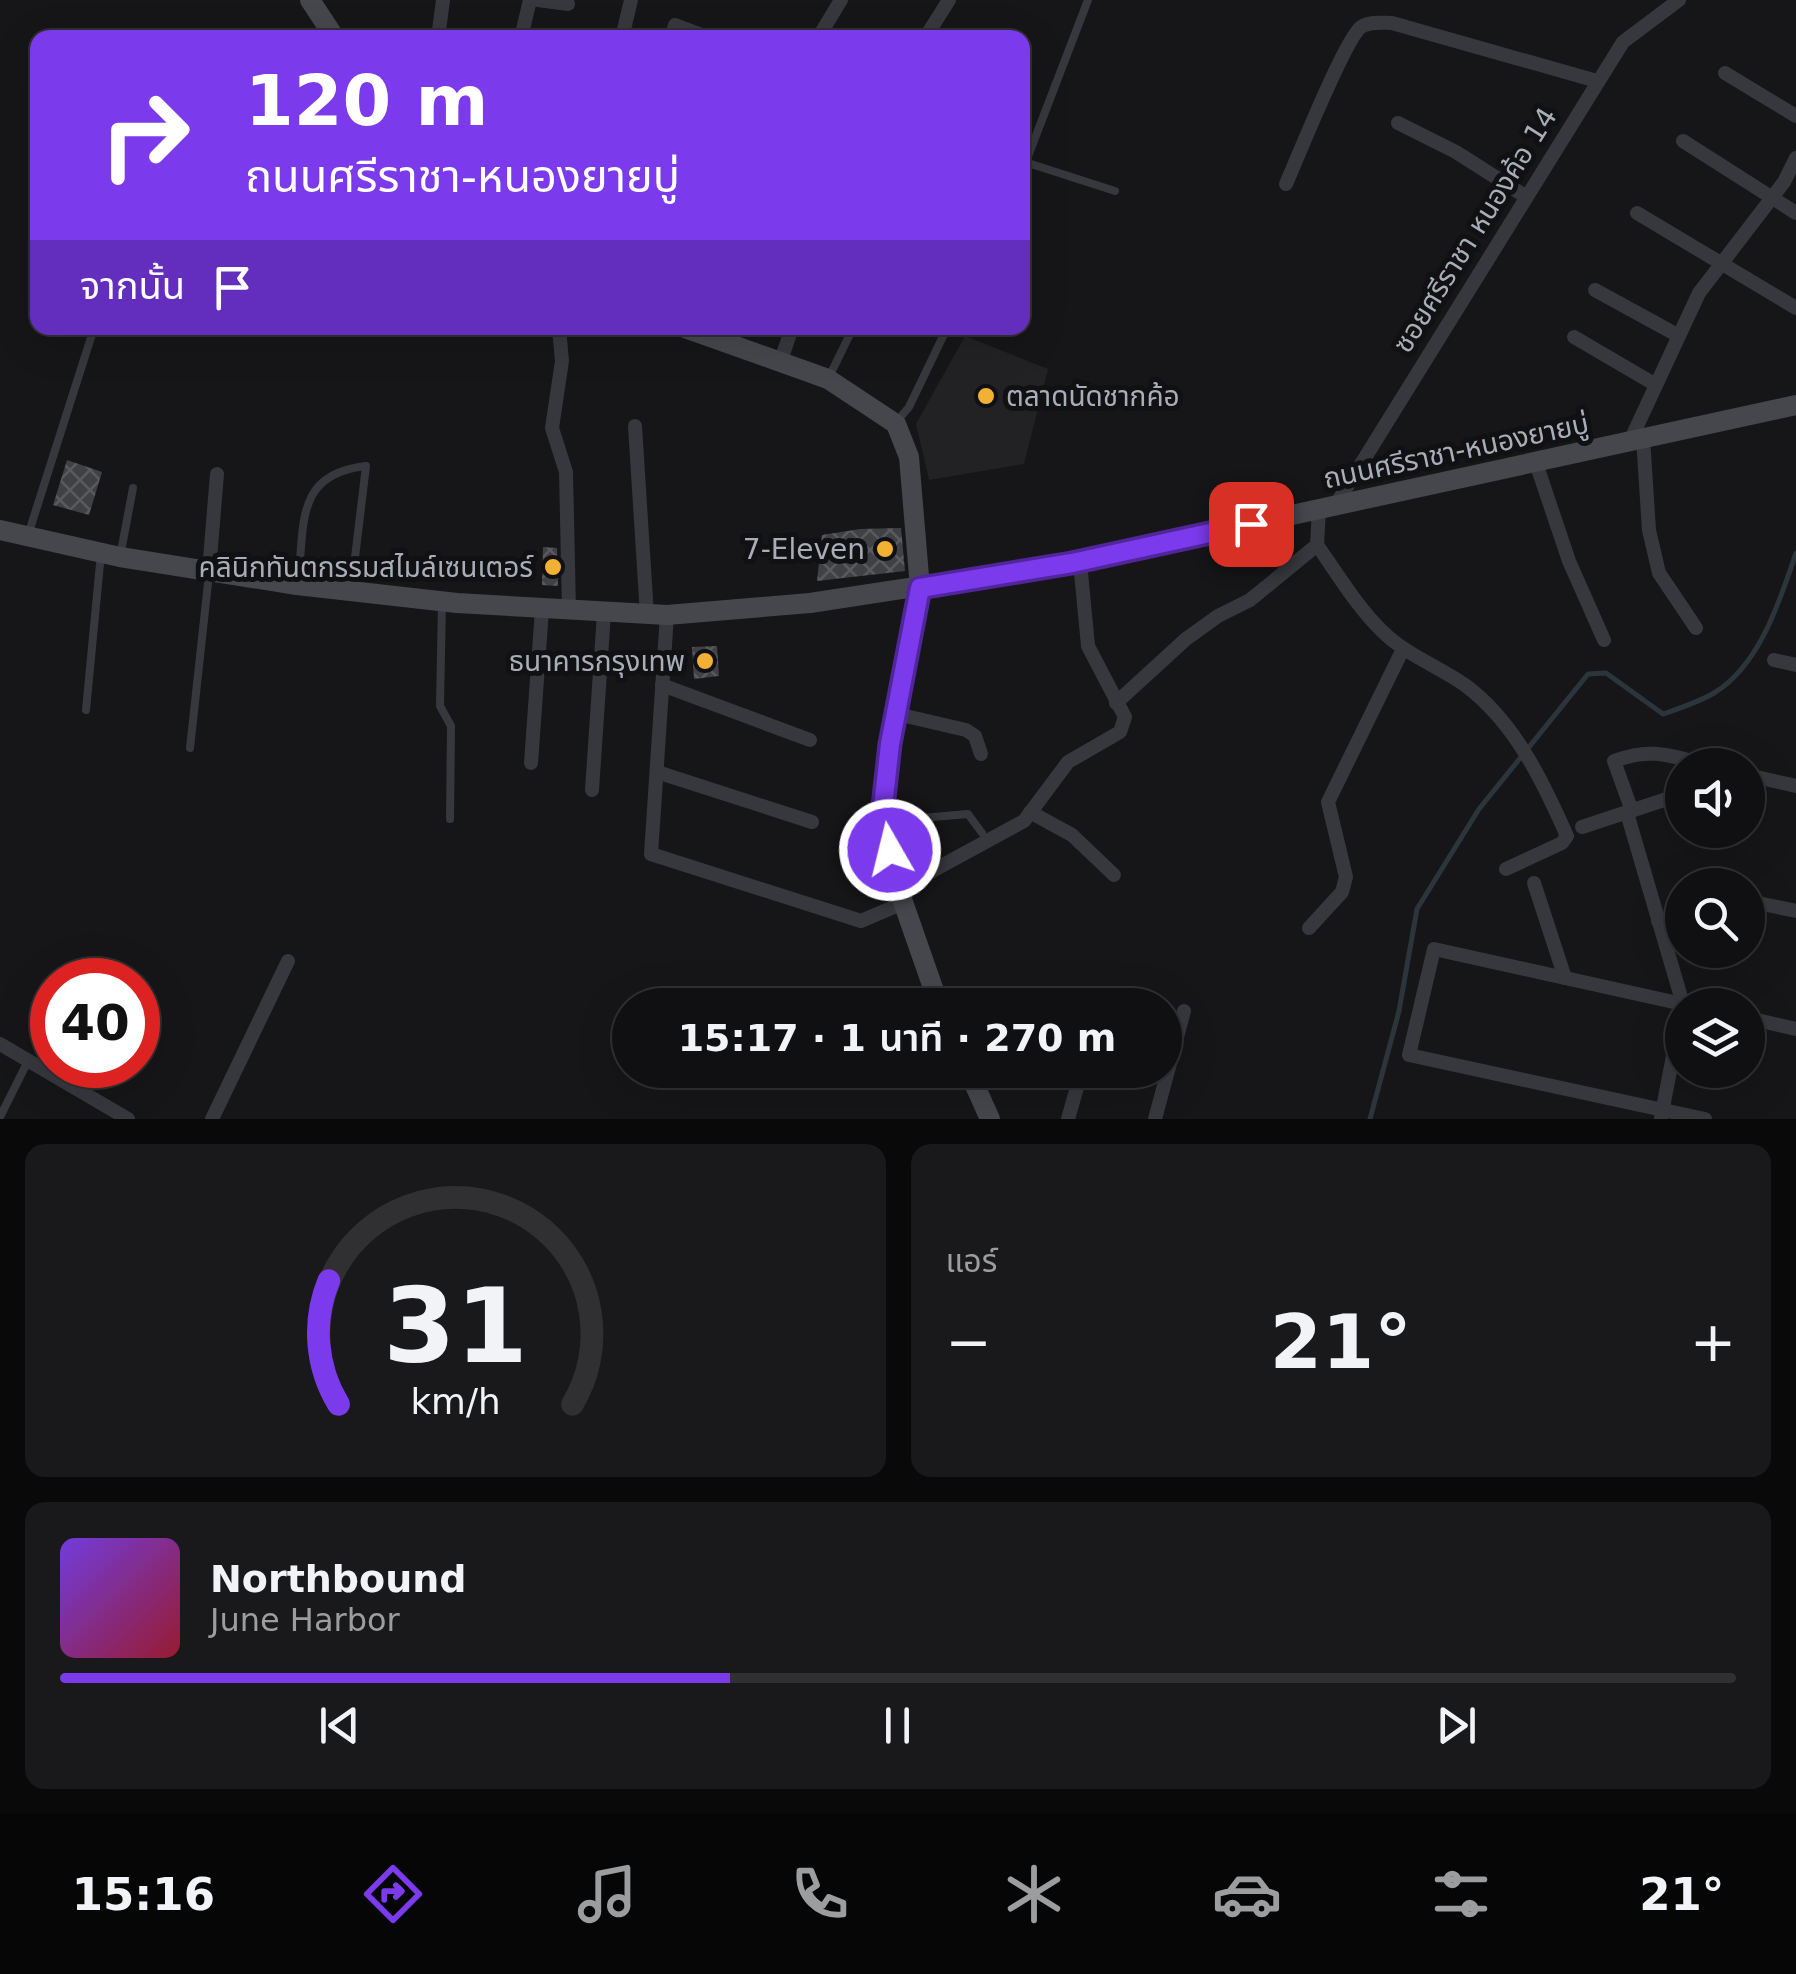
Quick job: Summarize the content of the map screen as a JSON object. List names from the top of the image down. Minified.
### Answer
{"streets":{"main road":["ถนนศรีราชา-หนองยายบู่"],"street":["ซอยศรีราชา หนองค้อ 14"]},"crossings":[["ซอยศรีราชา หนองค้อ 14","ถนนศรีราชา-หนองยายบู่"]],"places":["ตลาดนัดชากค้อ","7-Eleven","คลินิกทันตกรรมสไมล์เซนเตอร์","ธนาคารกรุงเทพ"],"page":{"turn":["120 m","ถนนศรีราชา-หนองยายบู่"],"then":"จากนั้น","limit":"40","trip":"15:17 · 1 นาที · 270 m","tile":"แอร์","heat":["−","21°","+"],"song":["Northbound","June Harbor"],"tabs":["15:16","21°"],"gauge":["31","km/h"]}}
